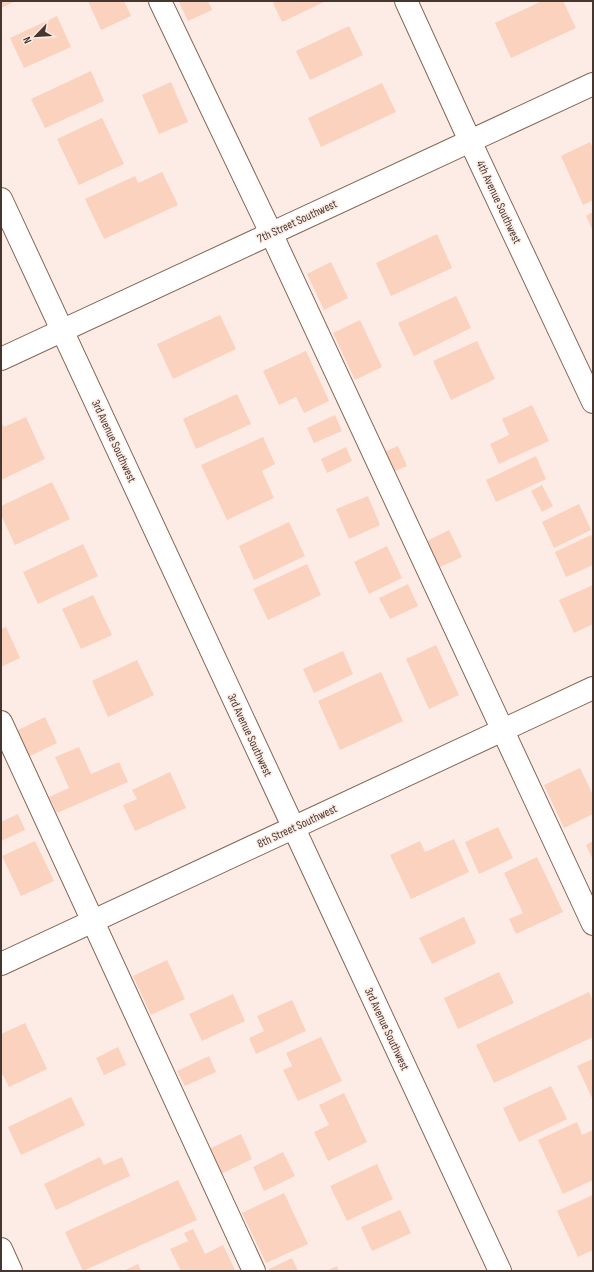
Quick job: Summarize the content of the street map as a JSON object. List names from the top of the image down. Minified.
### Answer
{"streets":{"street":["4th Avenue Southwest","7th Street Southwest","3rd Avenue Southwest","8th Street Southwest"]},"crossings":[["4th Avenue Southwest","7th Street Southwest"],["7th Street Southwest","3rd Avenue Southwest"],["3rd Avenue Southwest","8th Street Southwest"]],"north":"bottom left"}
